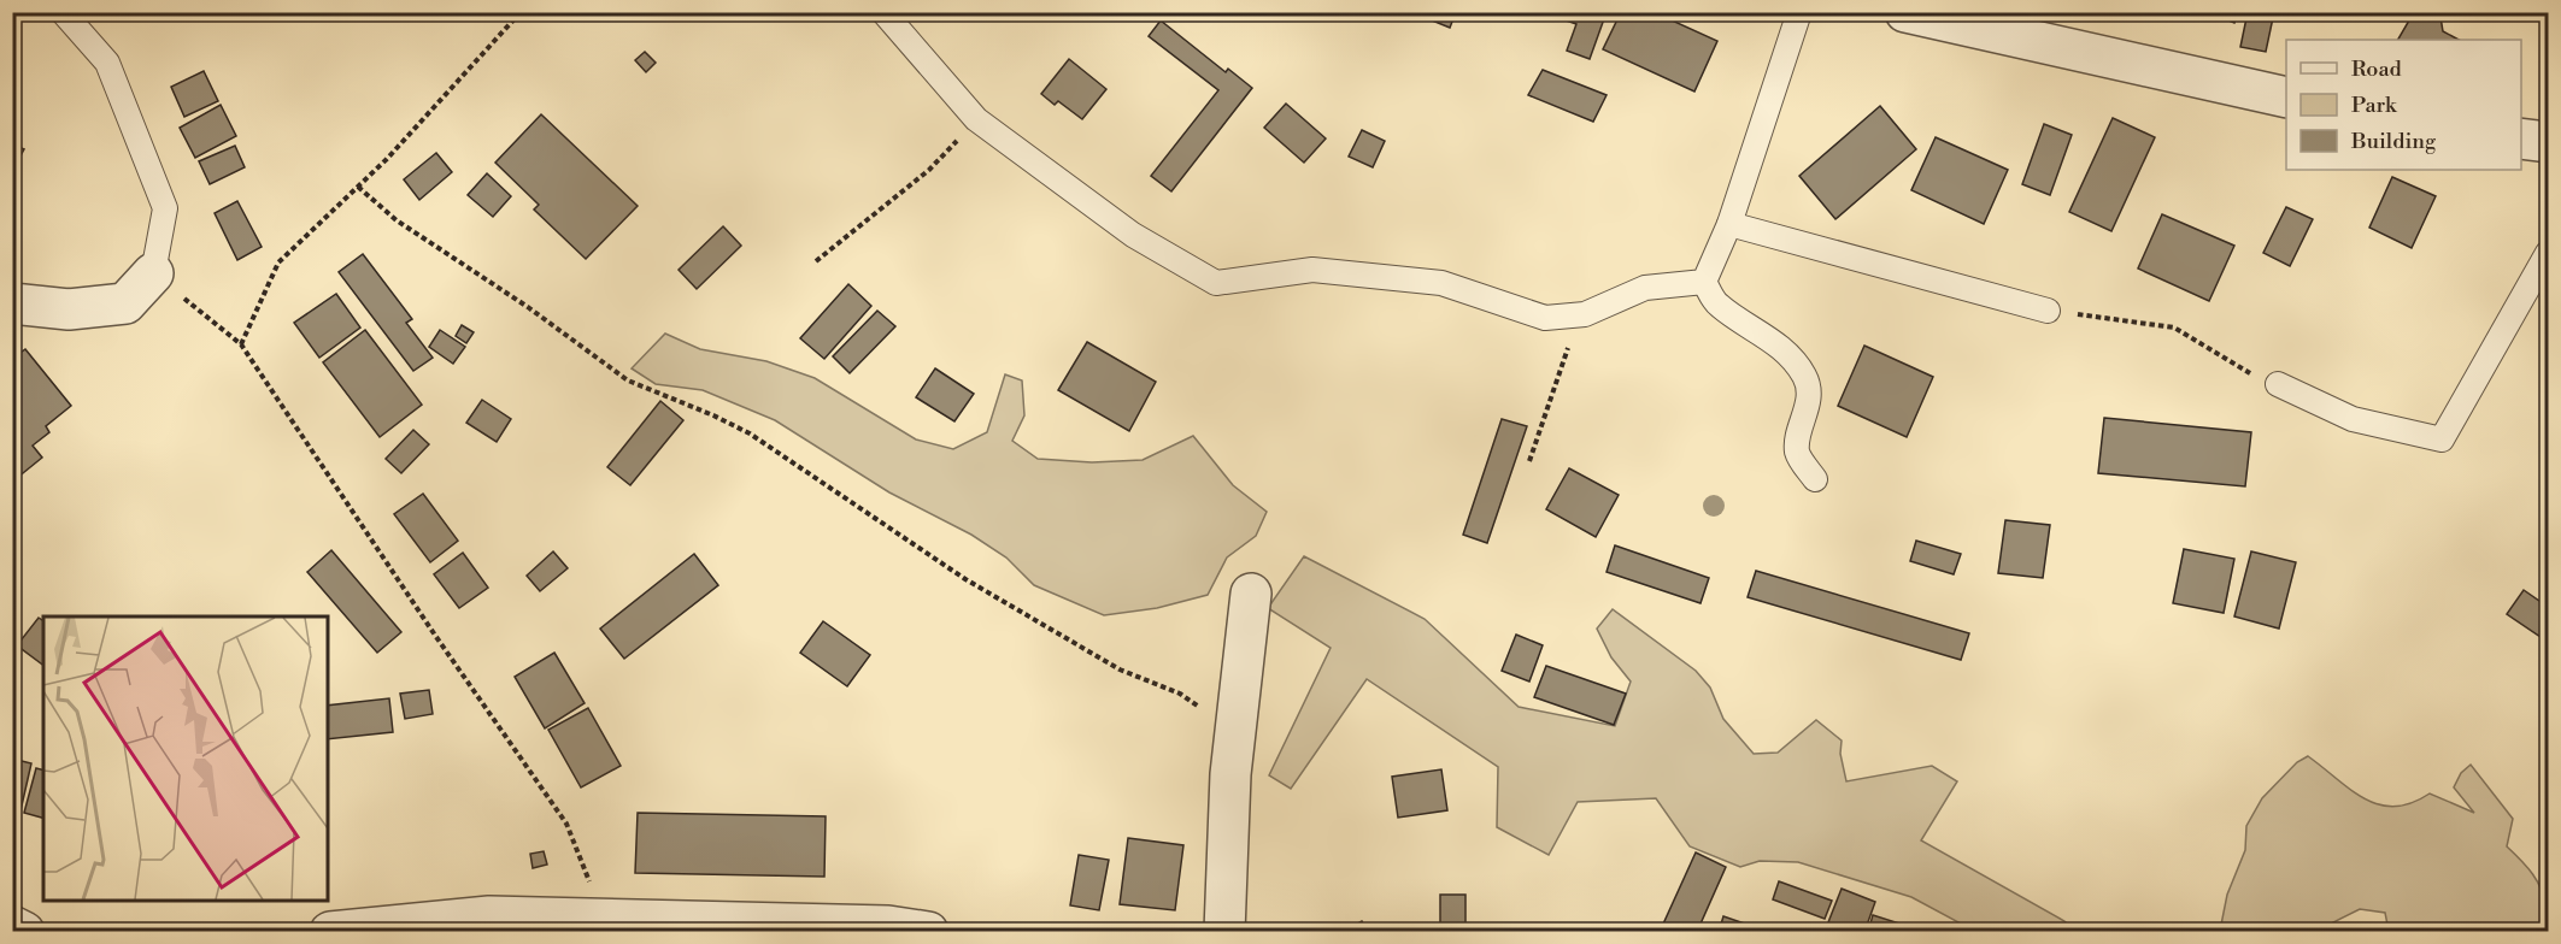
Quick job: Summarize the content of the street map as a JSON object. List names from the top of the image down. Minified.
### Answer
{"legend":["Road","Park","Building"]}
